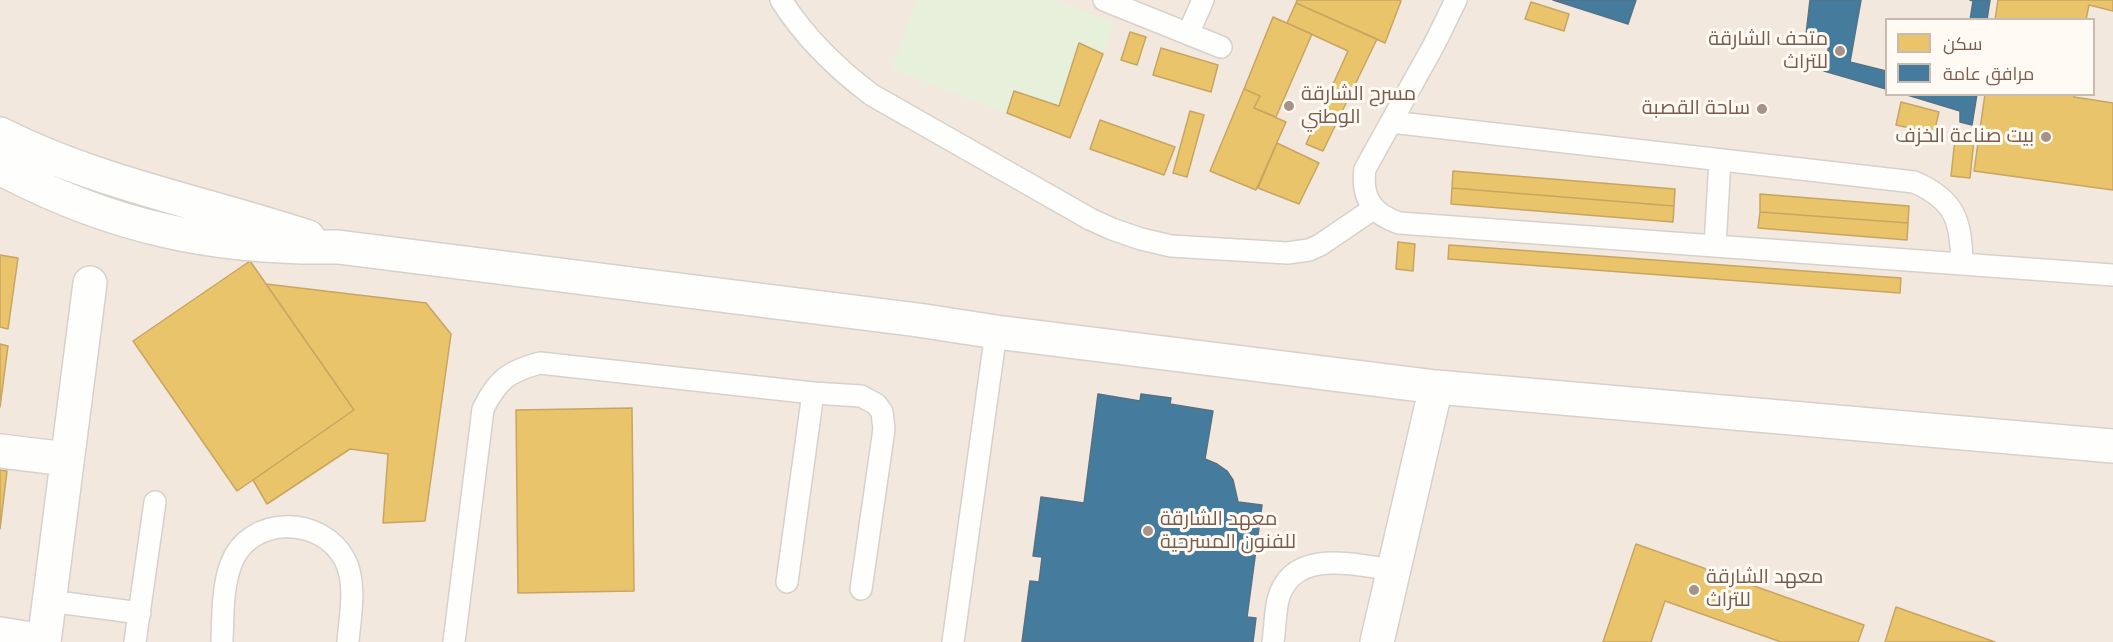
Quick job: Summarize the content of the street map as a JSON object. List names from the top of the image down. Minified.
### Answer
{"places":["متحف الشارقة للتراث","مسرح الشارقة الوطني","ساحة القصبة","بيت صناعة الخزف","معهد الشارقة للفنون المسرحية","معهد الشارقة للتراث"],"legend":["سكن","مرافق عامة"]}
